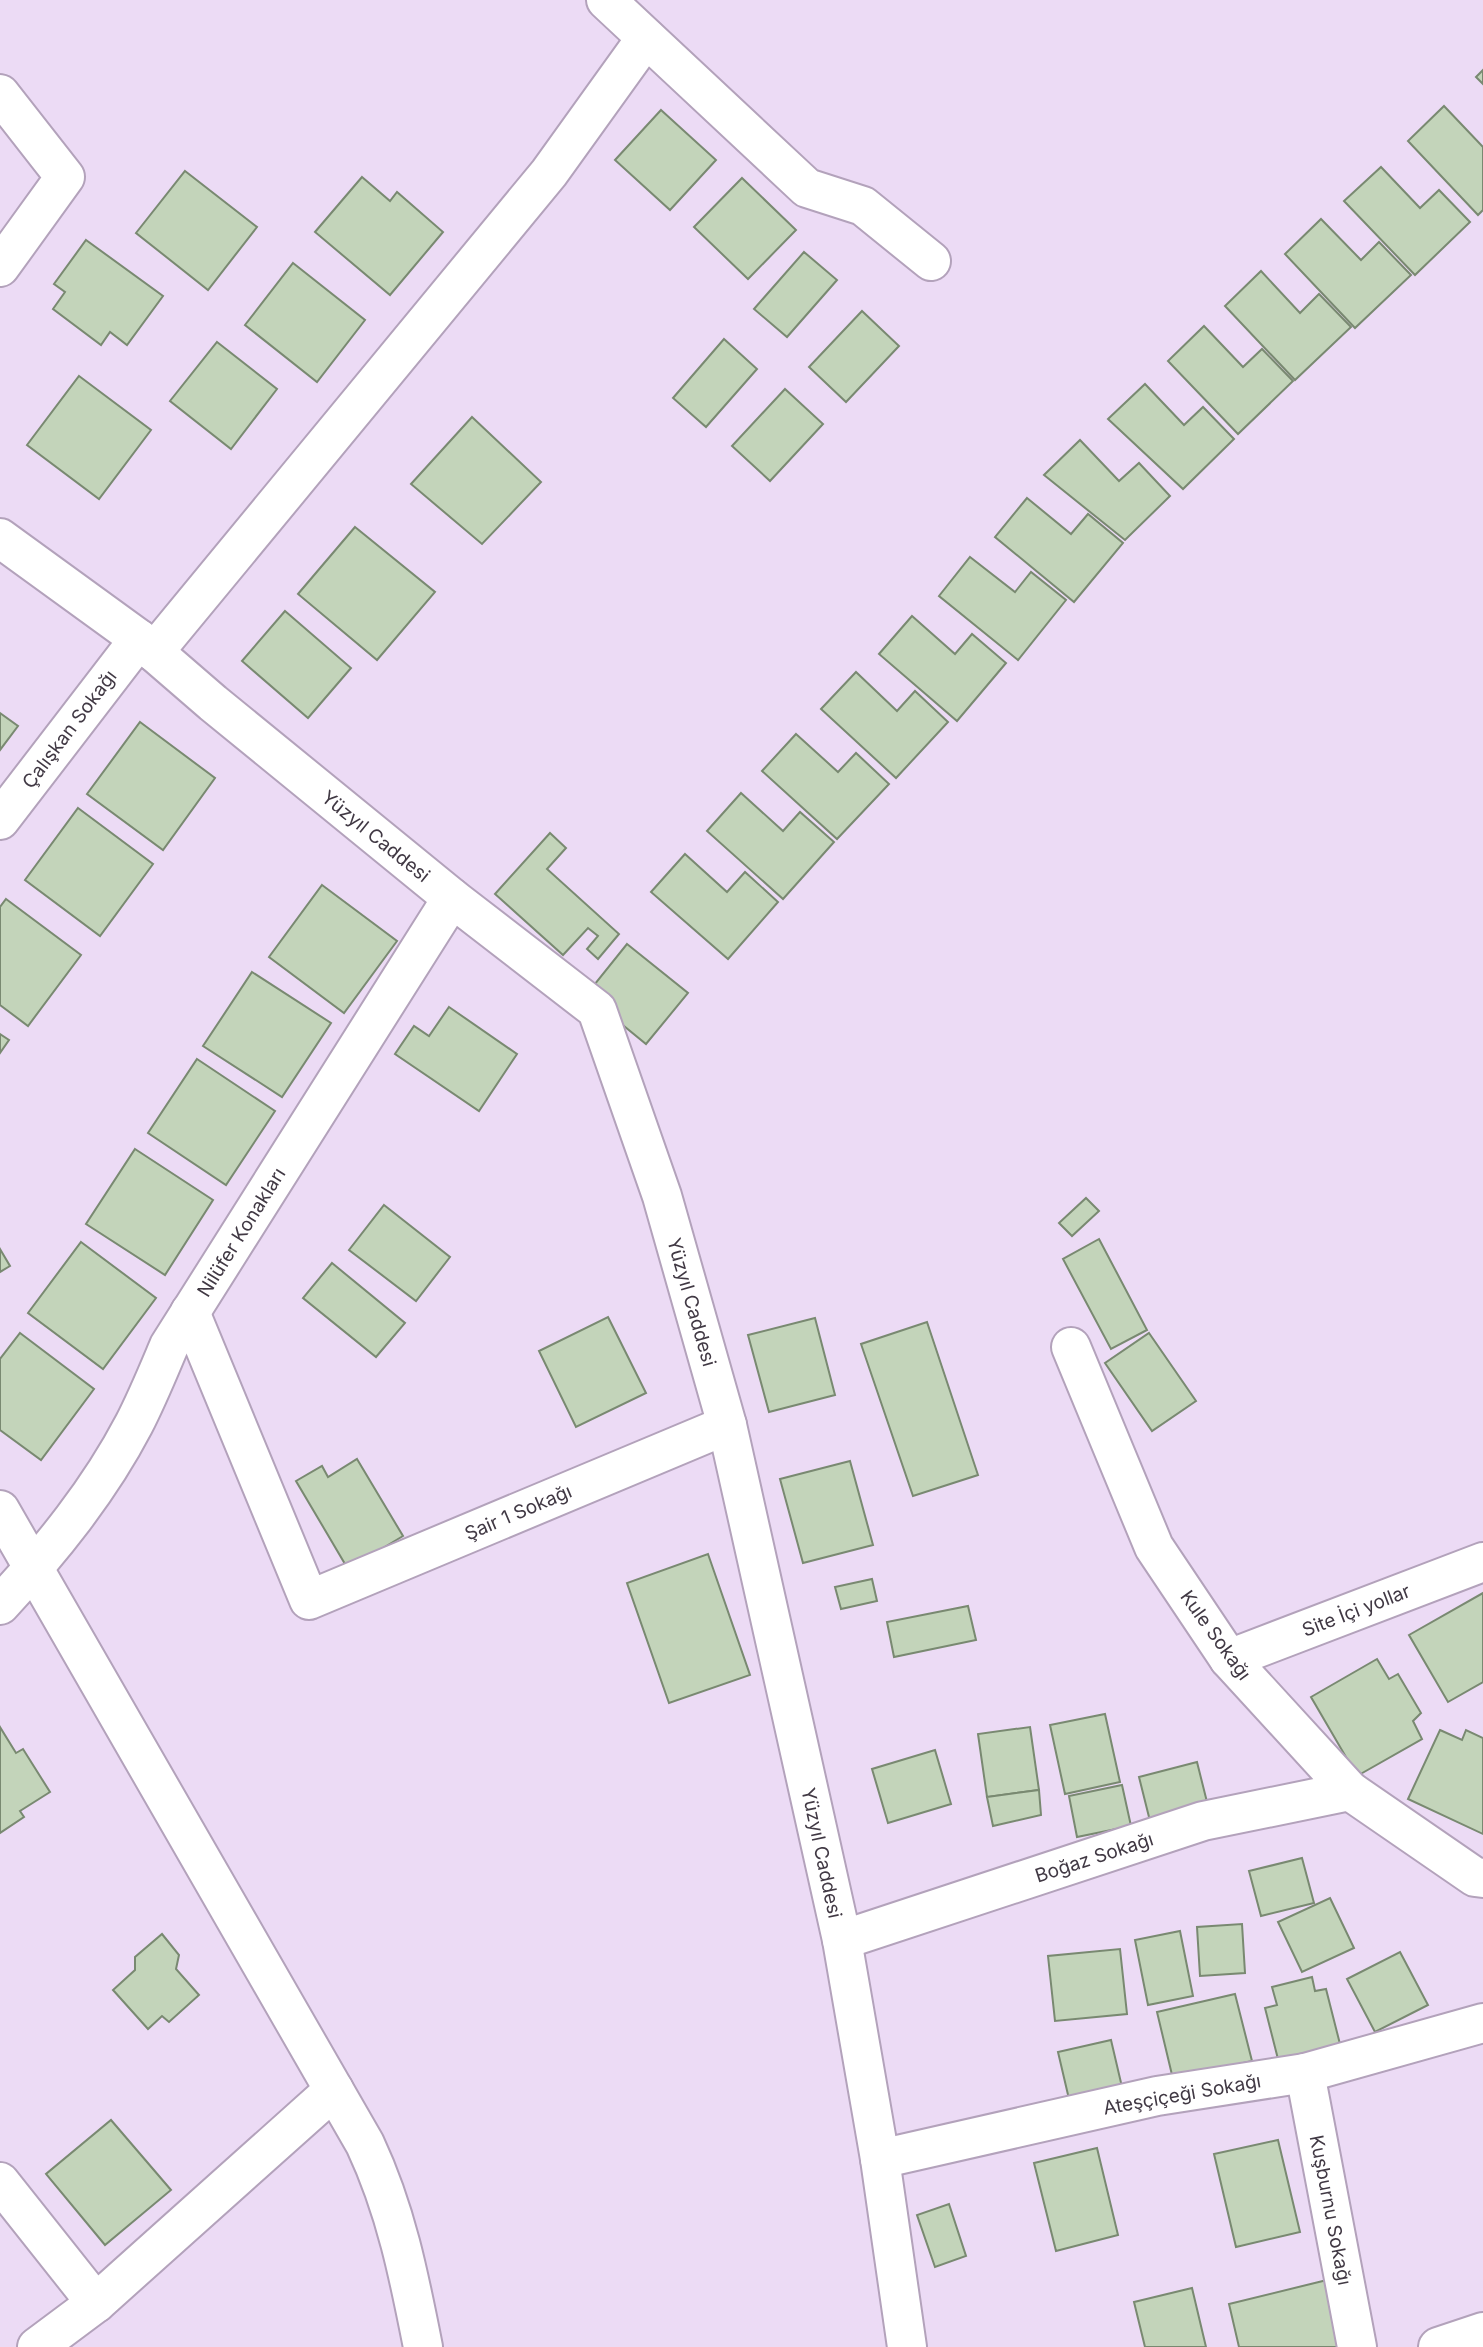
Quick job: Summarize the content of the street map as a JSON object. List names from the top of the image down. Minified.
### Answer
{"streets":{"street":["Çalışkan Sokağı","Yüzyıl Caddesi","Nilüfer Konakları","Şair 1 Sokağı","Site İçi yollar","Kule Sokağı","Boğaz Sokağı","Ateşçiçeği Sokağı","Kuşburnu Sokağı"]},"crossings":[["Çalışkan Sokağı","Yüzyıl Caddesi"],["Yüzyıl Caddesi","Nilüfer Konakları"],["Yüzyıl Caddesi","Şair 1 Sokağı"],["Yüzyıl Caddesi","Boğaz Sokağı"],["Yüzyıl Caddesi","Ateşçiçeği Sokağı"],["Nilüfer Konakları","Şair 1 Sokağı"],["Site İçi yollar","Kule Sokağı"],["Kule Sokağı","Boğaz Sokağı"],["Ateşçiçeği Sokağı","Kuşburnu Sokağı"]]}
